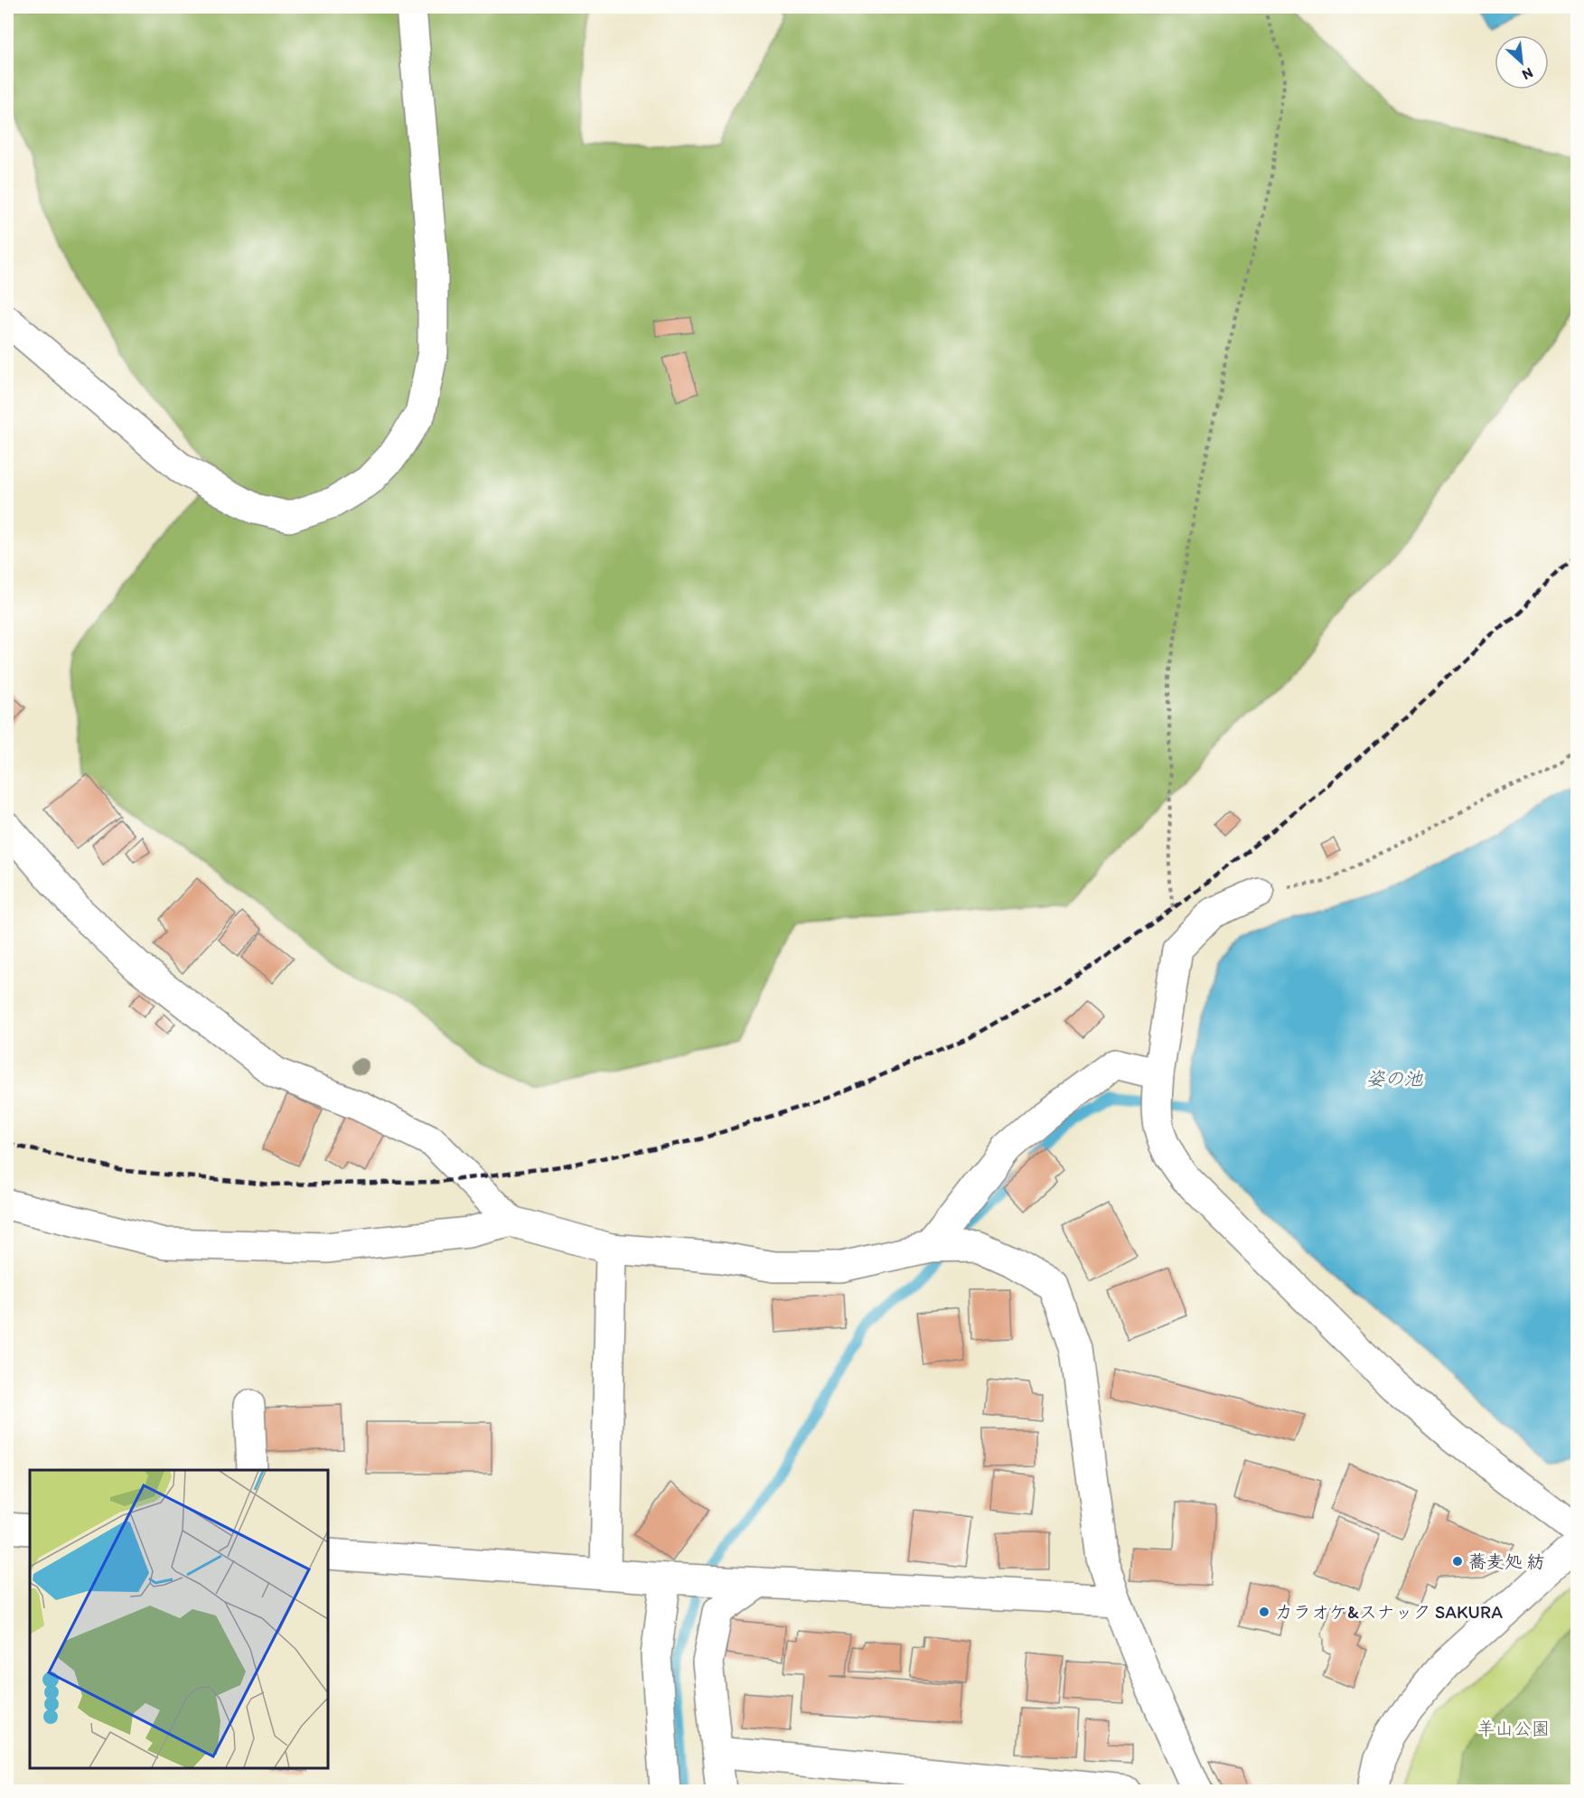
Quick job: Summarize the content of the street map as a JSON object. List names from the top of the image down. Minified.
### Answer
{"water":["姿の池"],"parks":["羊山公園"],"places":["蕎麦処 紡","カラオケ&スナック SAKURA"],"north":"bottom right"}
